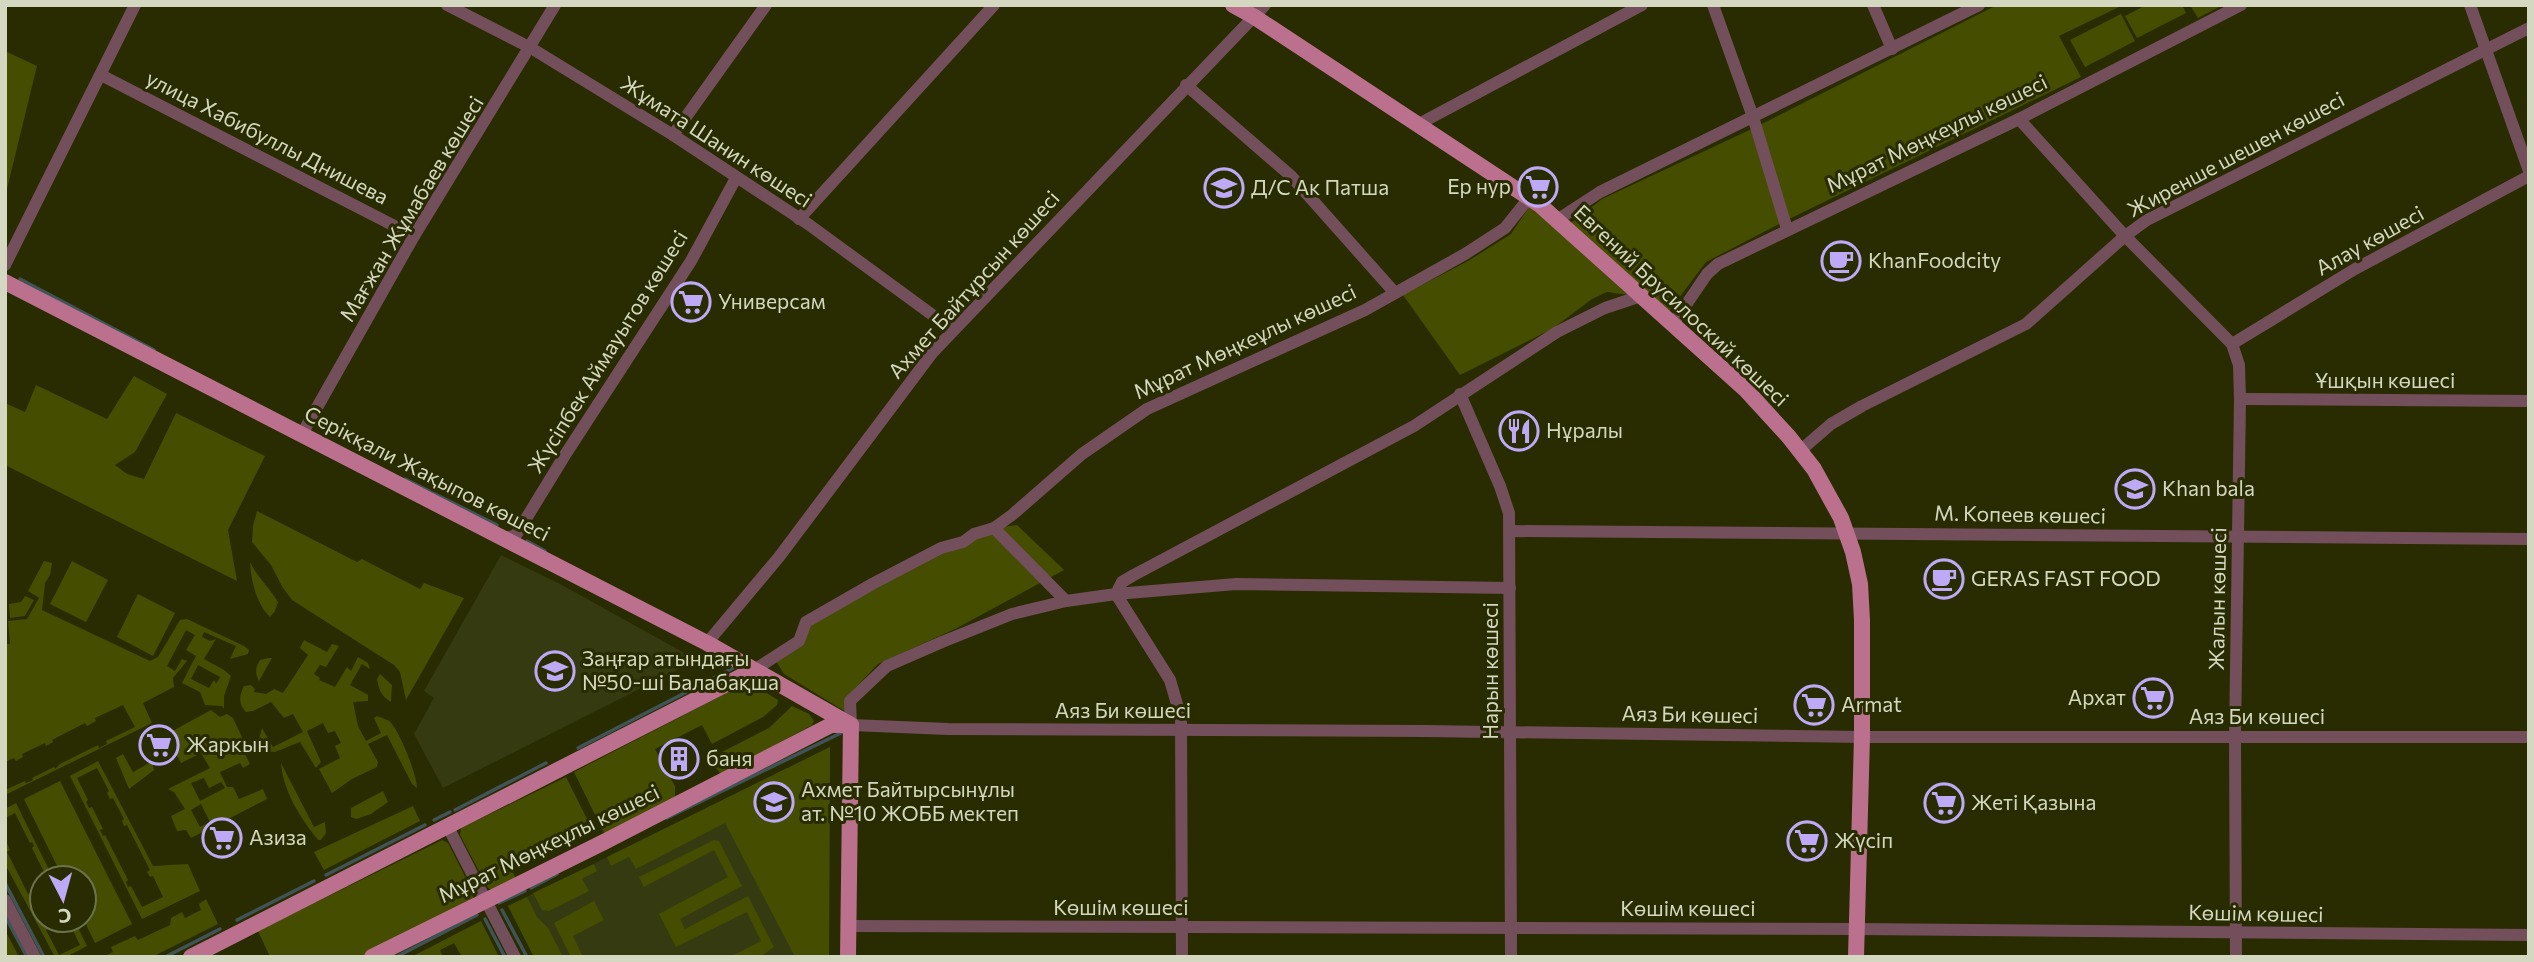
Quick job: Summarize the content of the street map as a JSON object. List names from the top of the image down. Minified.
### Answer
{"streets":{"main road":["Мұрат Мөңкеұлы көшесі","Евгений Брусилоский көшесі","Серікқали Жақыпов көшесі"],"street":["улица Хабибуллы Днишева","Жұмата Шанин көшесі","Жиренше шешен көшесі","Мағжан Жұмабаев көшесі","Алау көшесі","Ахмет Байтұрсын көшесі","Жүсіпбек Аймауытов көшесі","Ұшқын көшесі","М. Копеев көшесі","Жалын көшесі","Нарын көшесі","Аяз Би көшесі","Көшім көшесі"]},"crossings":[["Мұрат Мөңкеұлы көшесі","Евгений Брусилоский көшесі"],["Мұрат Мөңкеұлы көшесі","Серікқали Жақыпов көшесі"],["Мұрат Мөңкеұлы көшесі","Аяз Би көшесі"],["улица Хабибуллы Днишева","Мағжан Жұмабаев көшесі"],["Жұмата Шанин көшесі","Мағжан Жұмабаев көшесі"],["Жұмата Шанин көшесі","Ахмет Байтұрсын көшесі"],["Жұмата Шанин көшесі","Жүсіпбек Аймауытов көшесі"],["Жиренше шешен көшесі","Евгений Брусилоский көшесі"],["Мағжан Жұмабаев көшесі","Серікқали Жақыпов көшесі"],["Алау көшесі","Жалын көшесі"],["Ахмет Байтұрсын көшесі","Евгений Брусилоский көшесі"],["Ахмет Байтұрсын көшесі","Серікқали Жақыпов көшесі"],["Евгений Брусилоский көшесі","М. Копеев көшесі"],["Евгений Брусилоский көшесі","Аяз Би көшесі"],["Евгений Брусилоский көшесі","Көшім көшесі"],["Жүсіпбек Аймауытов көшесі","Серікқали Жақыпов көшесі"],["Ұшқын көшесі","Жалын көшесі"],["Серікқали Жақыпов көшесі","Аяз Би көшесі"],["М. Копеев көшесі","Жалын көшесі"],["М. Копеев көшесі","Нарын көшесі"],["Жалын көшесі","Аяз Би көшесі"],["Жалын көшесі","Көшім көшесі"],["Нарын көшесі","Аяз Би көшесі"],["Нарын көшесі","Көшім көшесі"]],"places":{"supermarket":["Ер нур","Универсам","Архат","Armat","Жаркын","Жеті Қазына","Азиза","Жүсіп"],"school or university":["Д/С Ак Патша","Khan bala","Заңғар атындағы №50-ші Балабақша","Ахмет Байтырсынұлы ат. №10 ЖОББ мектеп"],"cafe":["KhanFoodcity","GERAS FAST FOOD"],"restaurant":["Нұралы"],"building":["баня"]},"north":"bottom"}
